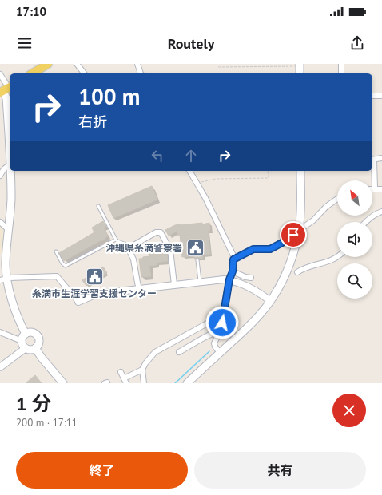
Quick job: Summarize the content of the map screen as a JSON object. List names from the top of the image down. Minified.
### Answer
{"places":{"public building":["沖縄県糸満警察署","糸満市生涯学習支援センター"]},"north":"top left","page":{"status":"17:10","header":"Routely","turn":["100 m","右折"],"heading":["1 分","200 m · 17:11"],"buttons":["終了","共有"]}}
